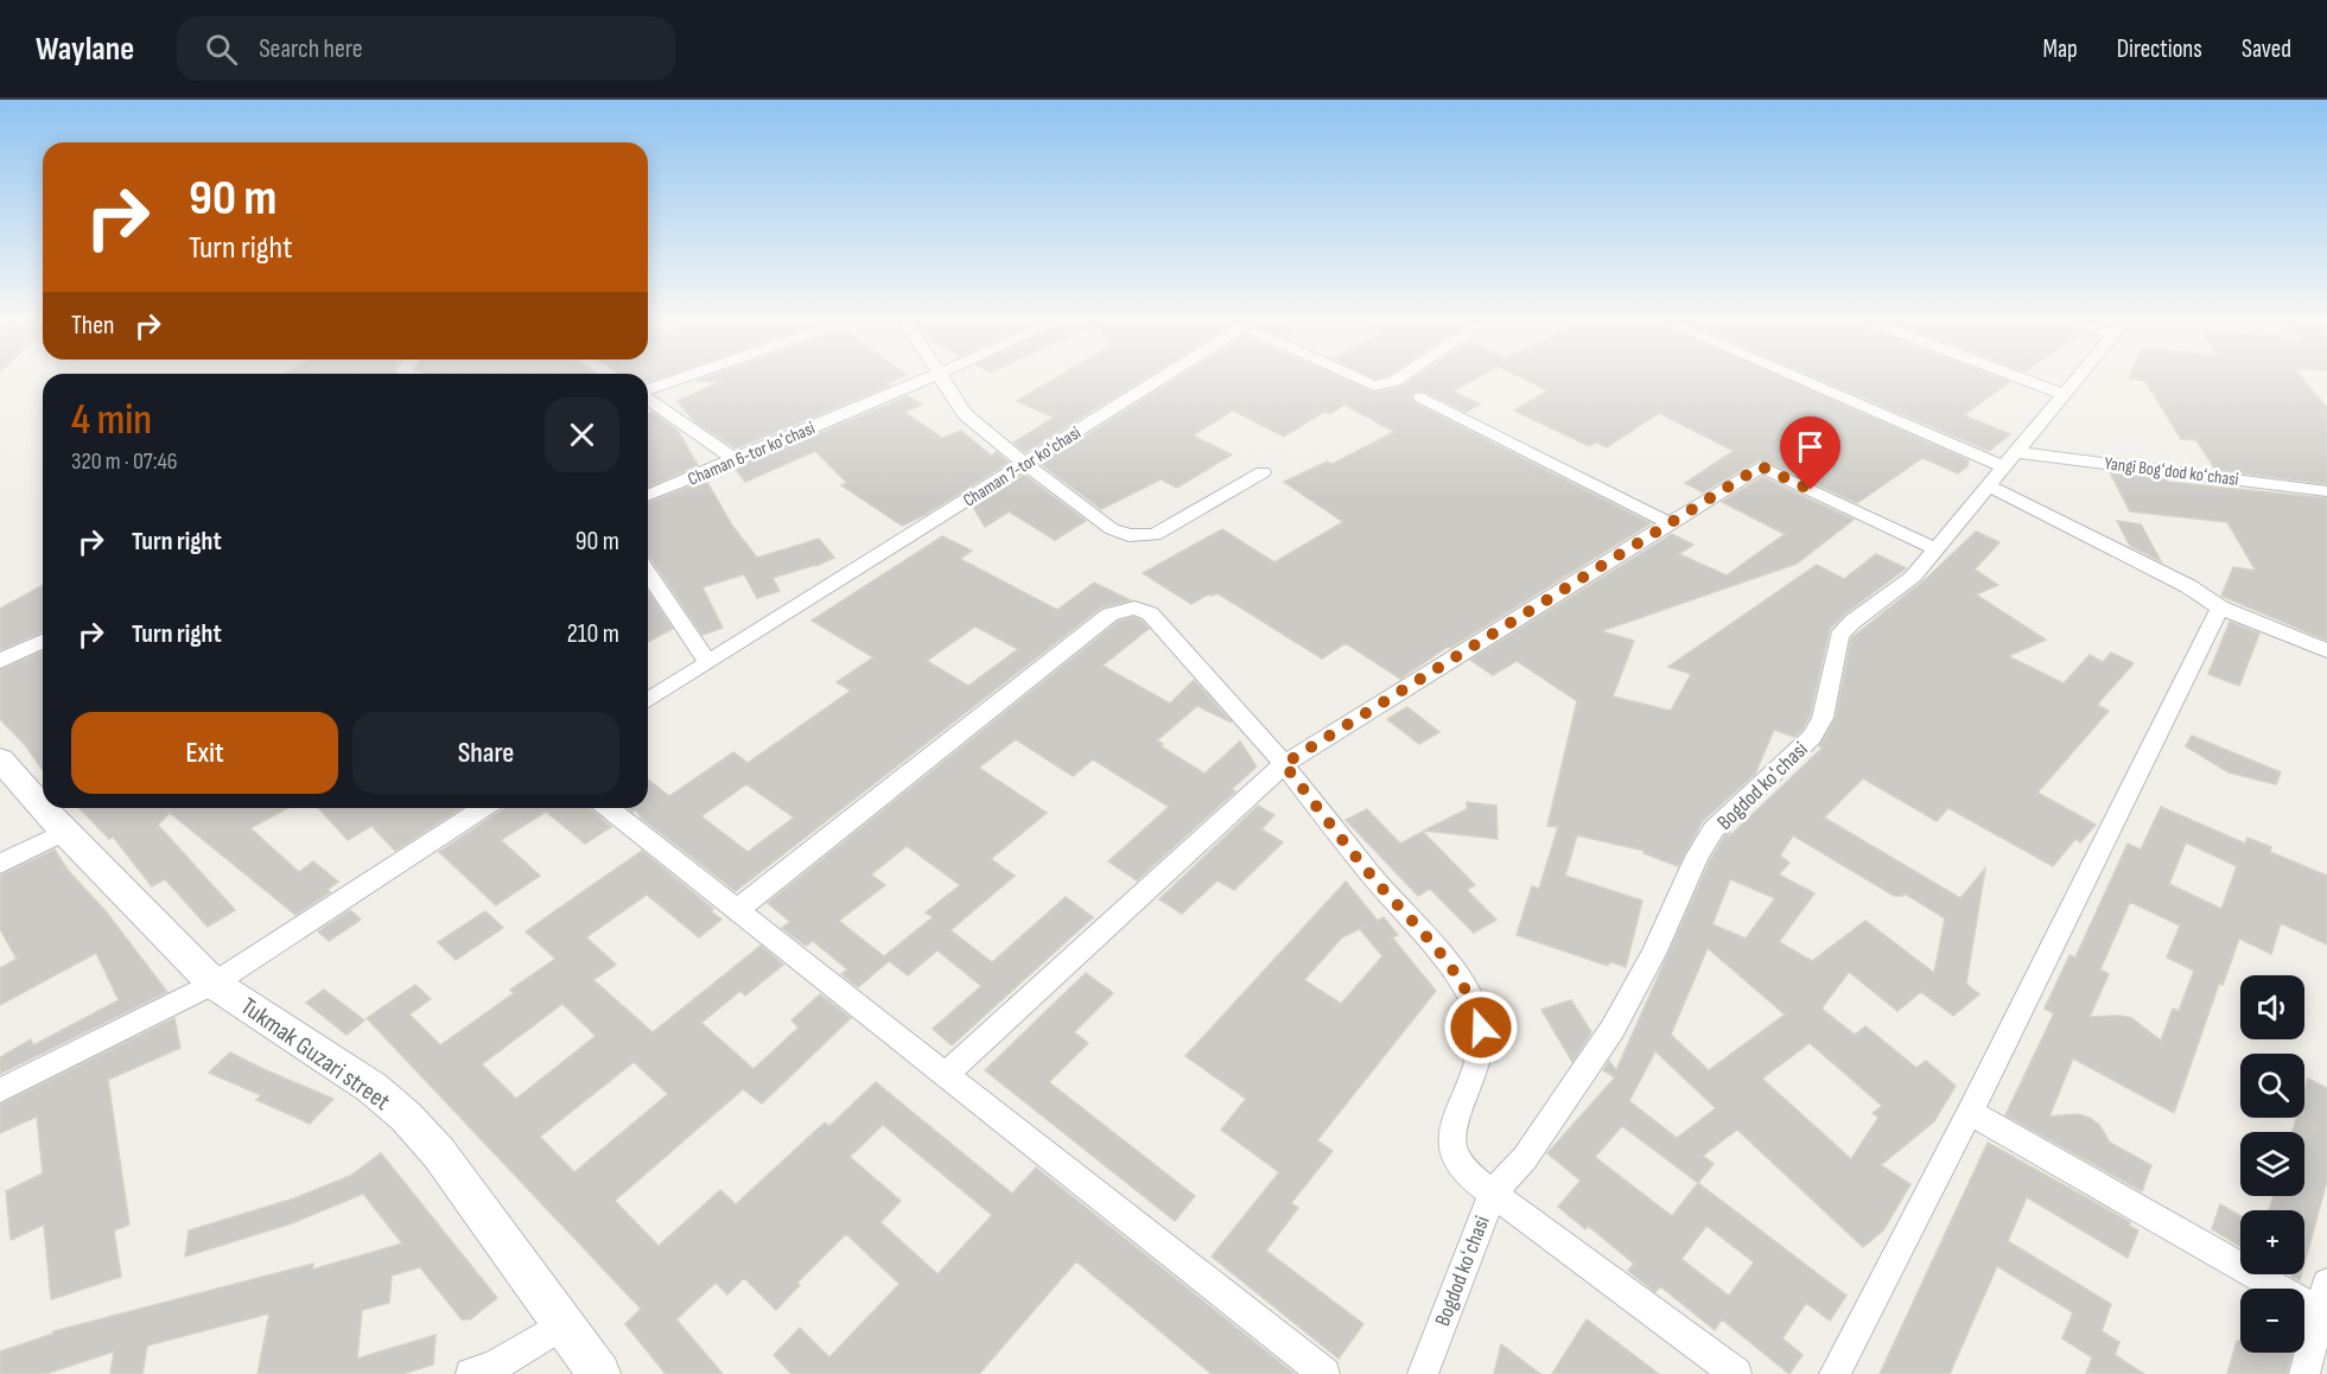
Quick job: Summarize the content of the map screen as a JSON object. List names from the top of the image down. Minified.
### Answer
{"streets":{"street":["Chaman 6-tor koʻchasi","Chaman 7-tor koʻchasi","Yangi Bogʻdod koʻchasi","Bogdod koʻchasi","Tukmak Guzari street"]},"crossings":[["Yangi Bogʻdod koʻchasi","Bogdod koʻchasi"]],"page":{"header":"Waylane","search":"Search here","nav":["Map","Directions","Saved"],"turn":["90 m","Turn right"],"then":"Then","heading":["4 min","320 m · 07:46"],"list":[{"name":"Turn right","value":"90 m"},{"name":"Turn right","value":"210 m"}],"buttons":["Exit","Share"],"map_buttons":["+","−"]}}
